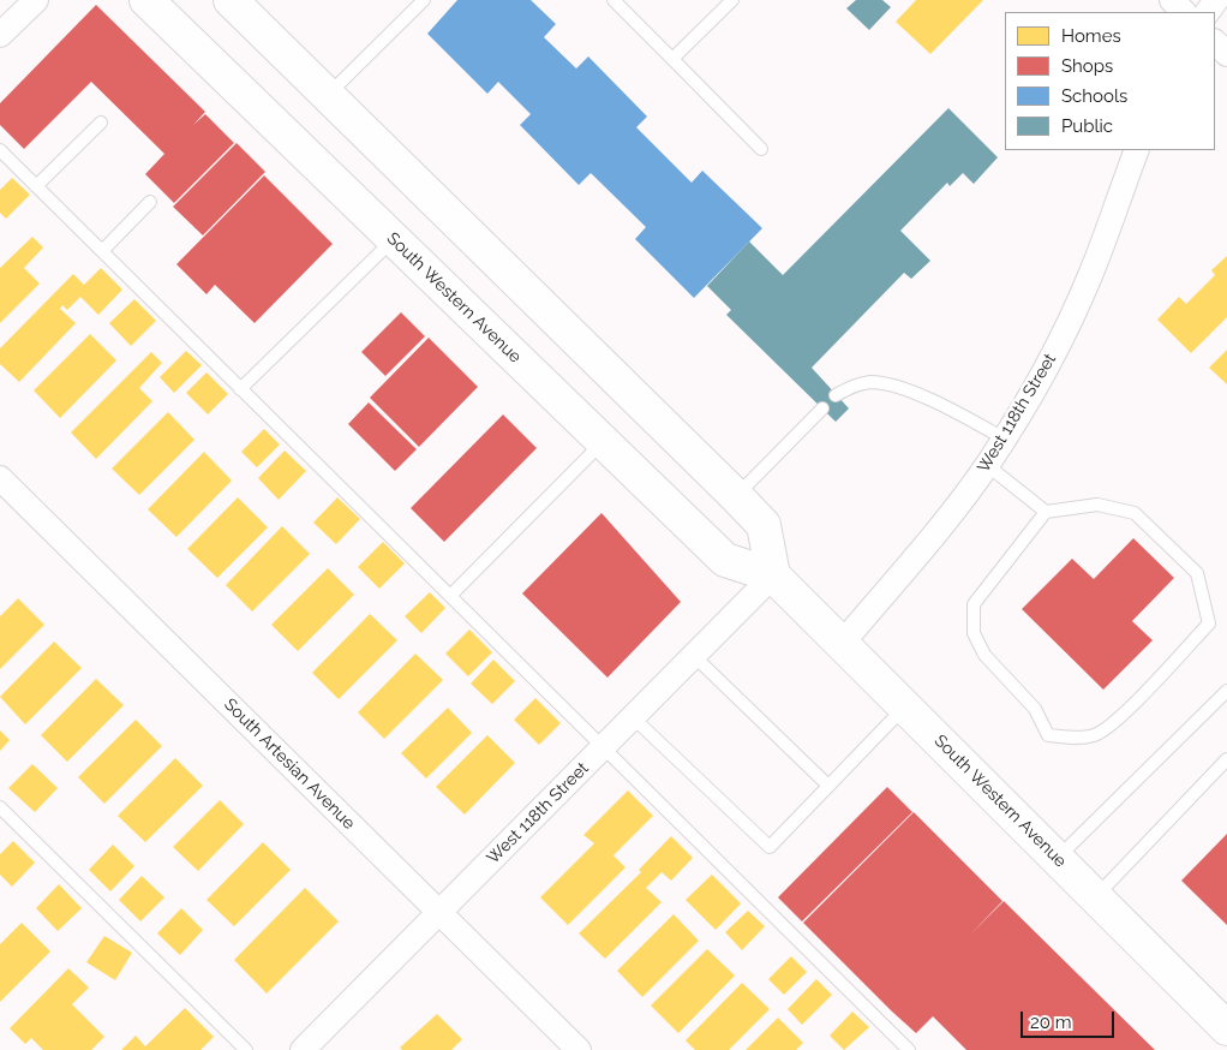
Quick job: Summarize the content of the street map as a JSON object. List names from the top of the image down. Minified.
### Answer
{"streets":{"main road":["South Western Avenue"],"street":["West 118th Street","South Artesian Avenue"]},"crossings":[["South Western Avenue","West 118th Street"],["West 118th Street","South Artesian Avenue"]],"legend":["Homes","Shops","Schools","Public"],"scale_bar":"20 m"}
